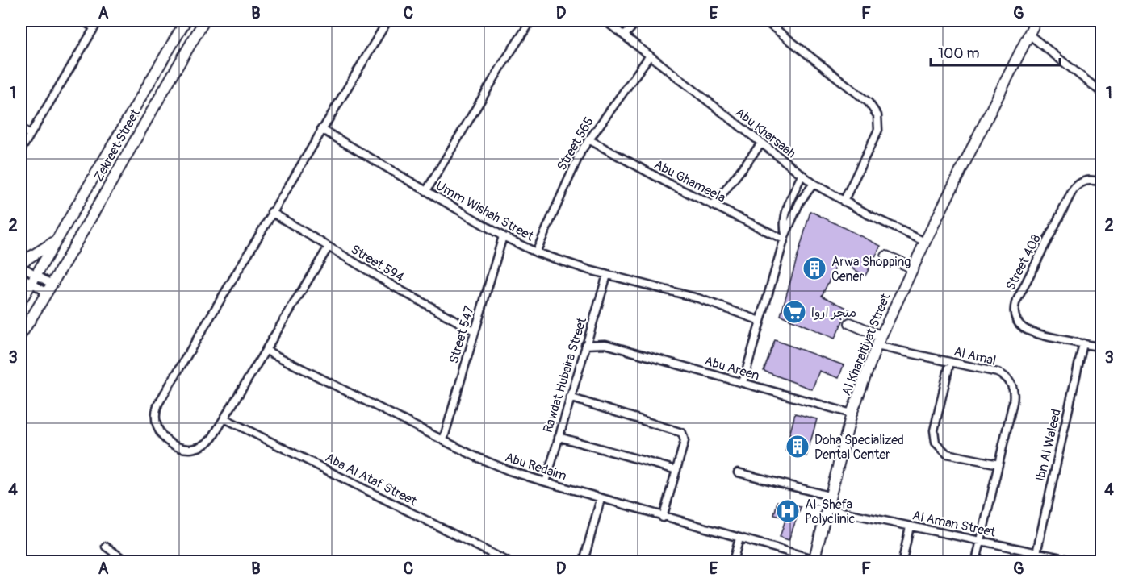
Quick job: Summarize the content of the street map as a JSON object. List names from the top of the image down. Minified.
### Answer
{"streets":{"street":["Abu Kharsaah","Street 565","Zekreet Street","Abu Ghameela","Umm Wishah Street","Street 408","Street 594","Street 547","Al Kharaitiyat Street","Al Amal","Abu Areen","Rawdat Hubaira Street","Ibn Al Waleed","Abu Redaim","Aba Al Ataf Street","Al Aman Street"]},"crossings":[["Abu Kharsaah","Street 565"],["Abu Kharsaah","Al Kharaitiyat Street"],["Street 565","Abu Ghameela"],["Street 565","Umm Wishah Street"],["Umm Wishah Street","Street 547"],["Umm Wishah Street","Rawdat Hubaira Street"],["Street 408","Ibn Al Waleed"],["Street 594","Street 547"],["Street 547","Abu Redaim"],["Al Kharaitiyat Street","Al Amal"],["Al Kharaitiyat Street","Abu Areen"],["Al Kharaitiyat Street","Abu Redaim"],["Al Kharaitiyat Street","Al Aman Street"],["Abu Areen","Rawdat Hubaira Street"],["Rawdat Hubaira Street","Abu Redaim"],["Ibn Al Waleed","Al Aman Street"]],"places":{"building":["Arwa Shopping Cener","Doha Specialized Dental Center"],"supermarket":["متجر اروا"],"hospital":["Al-Shefa Polyclinic"]},"scale_bar":"100 m","grid":{"columns":["A","B","C","D","E","F","G"],"rows":["1","2","3","4"]}}
